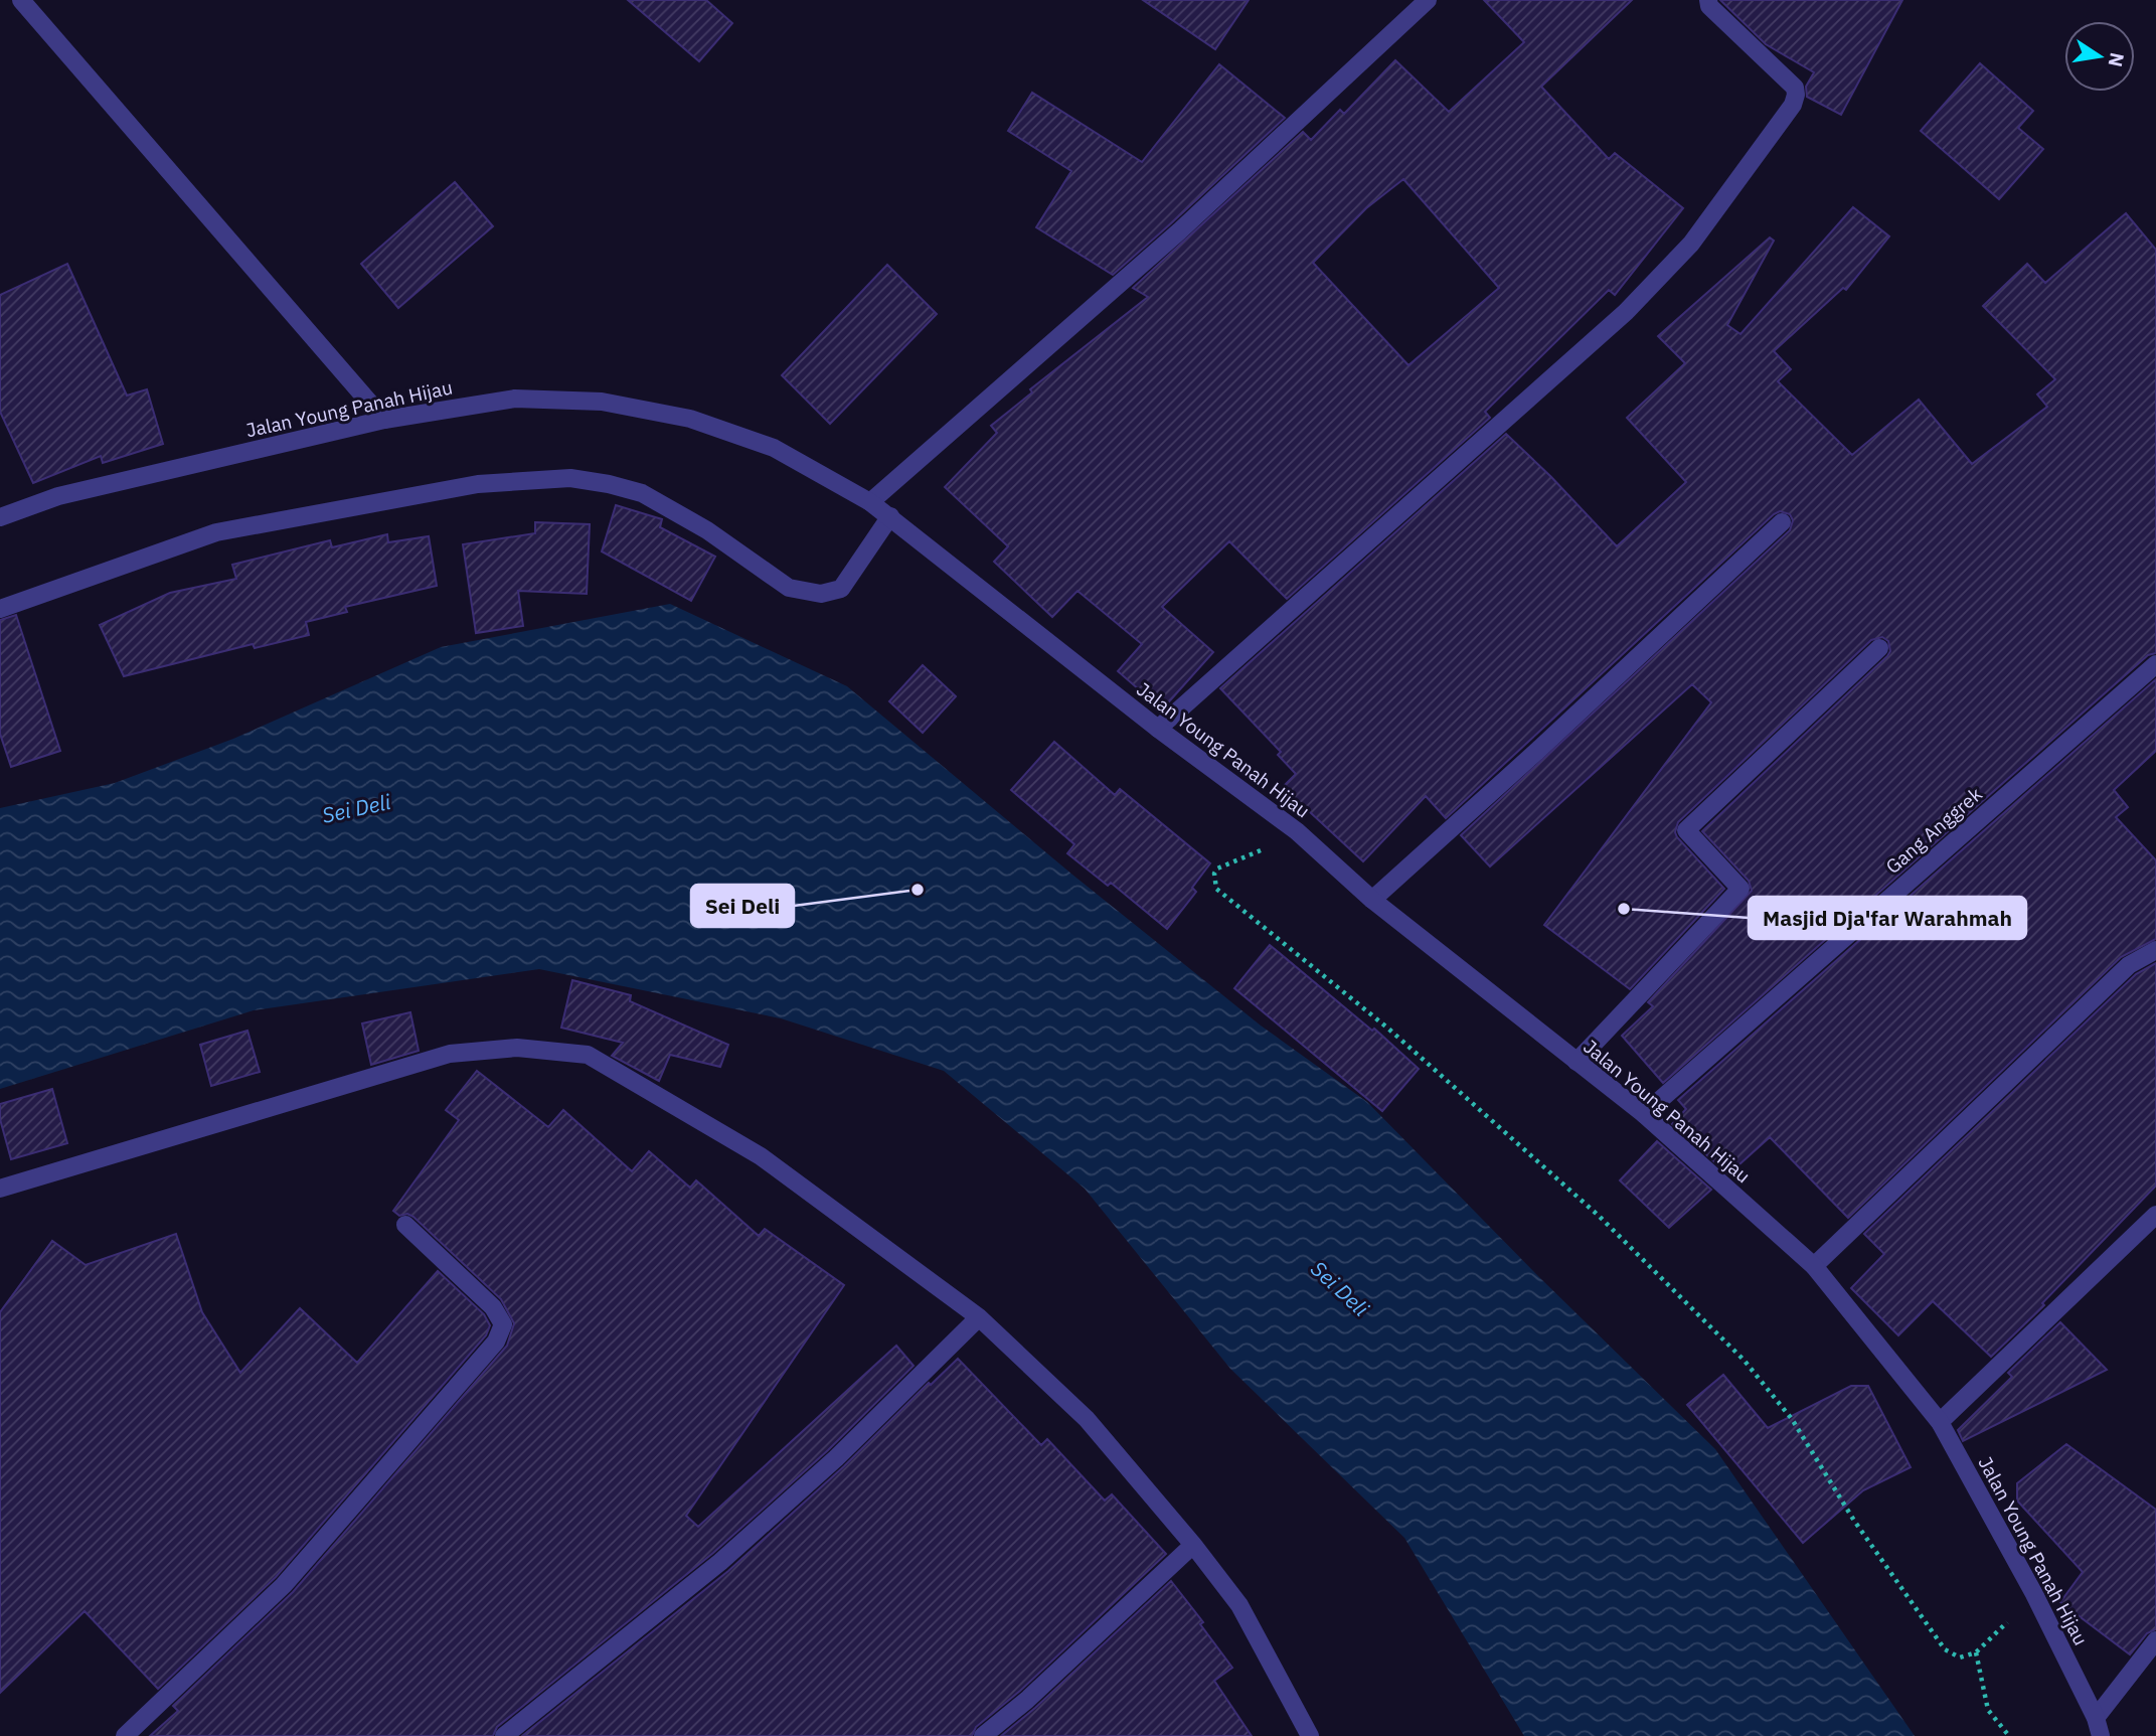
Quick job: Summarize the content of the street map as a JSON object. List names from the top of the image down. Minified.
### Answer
{"streets":{"street":["Jalan Young Panah Hijau","Gang Anggrek"]},"crossings":[["Jalan Young Panah Hijau","Gang Anggrek"]],"water":["Sei Deli"],"places":["Sei Deli","Masjid Dja'far Warahmah"],"north":"right"}
